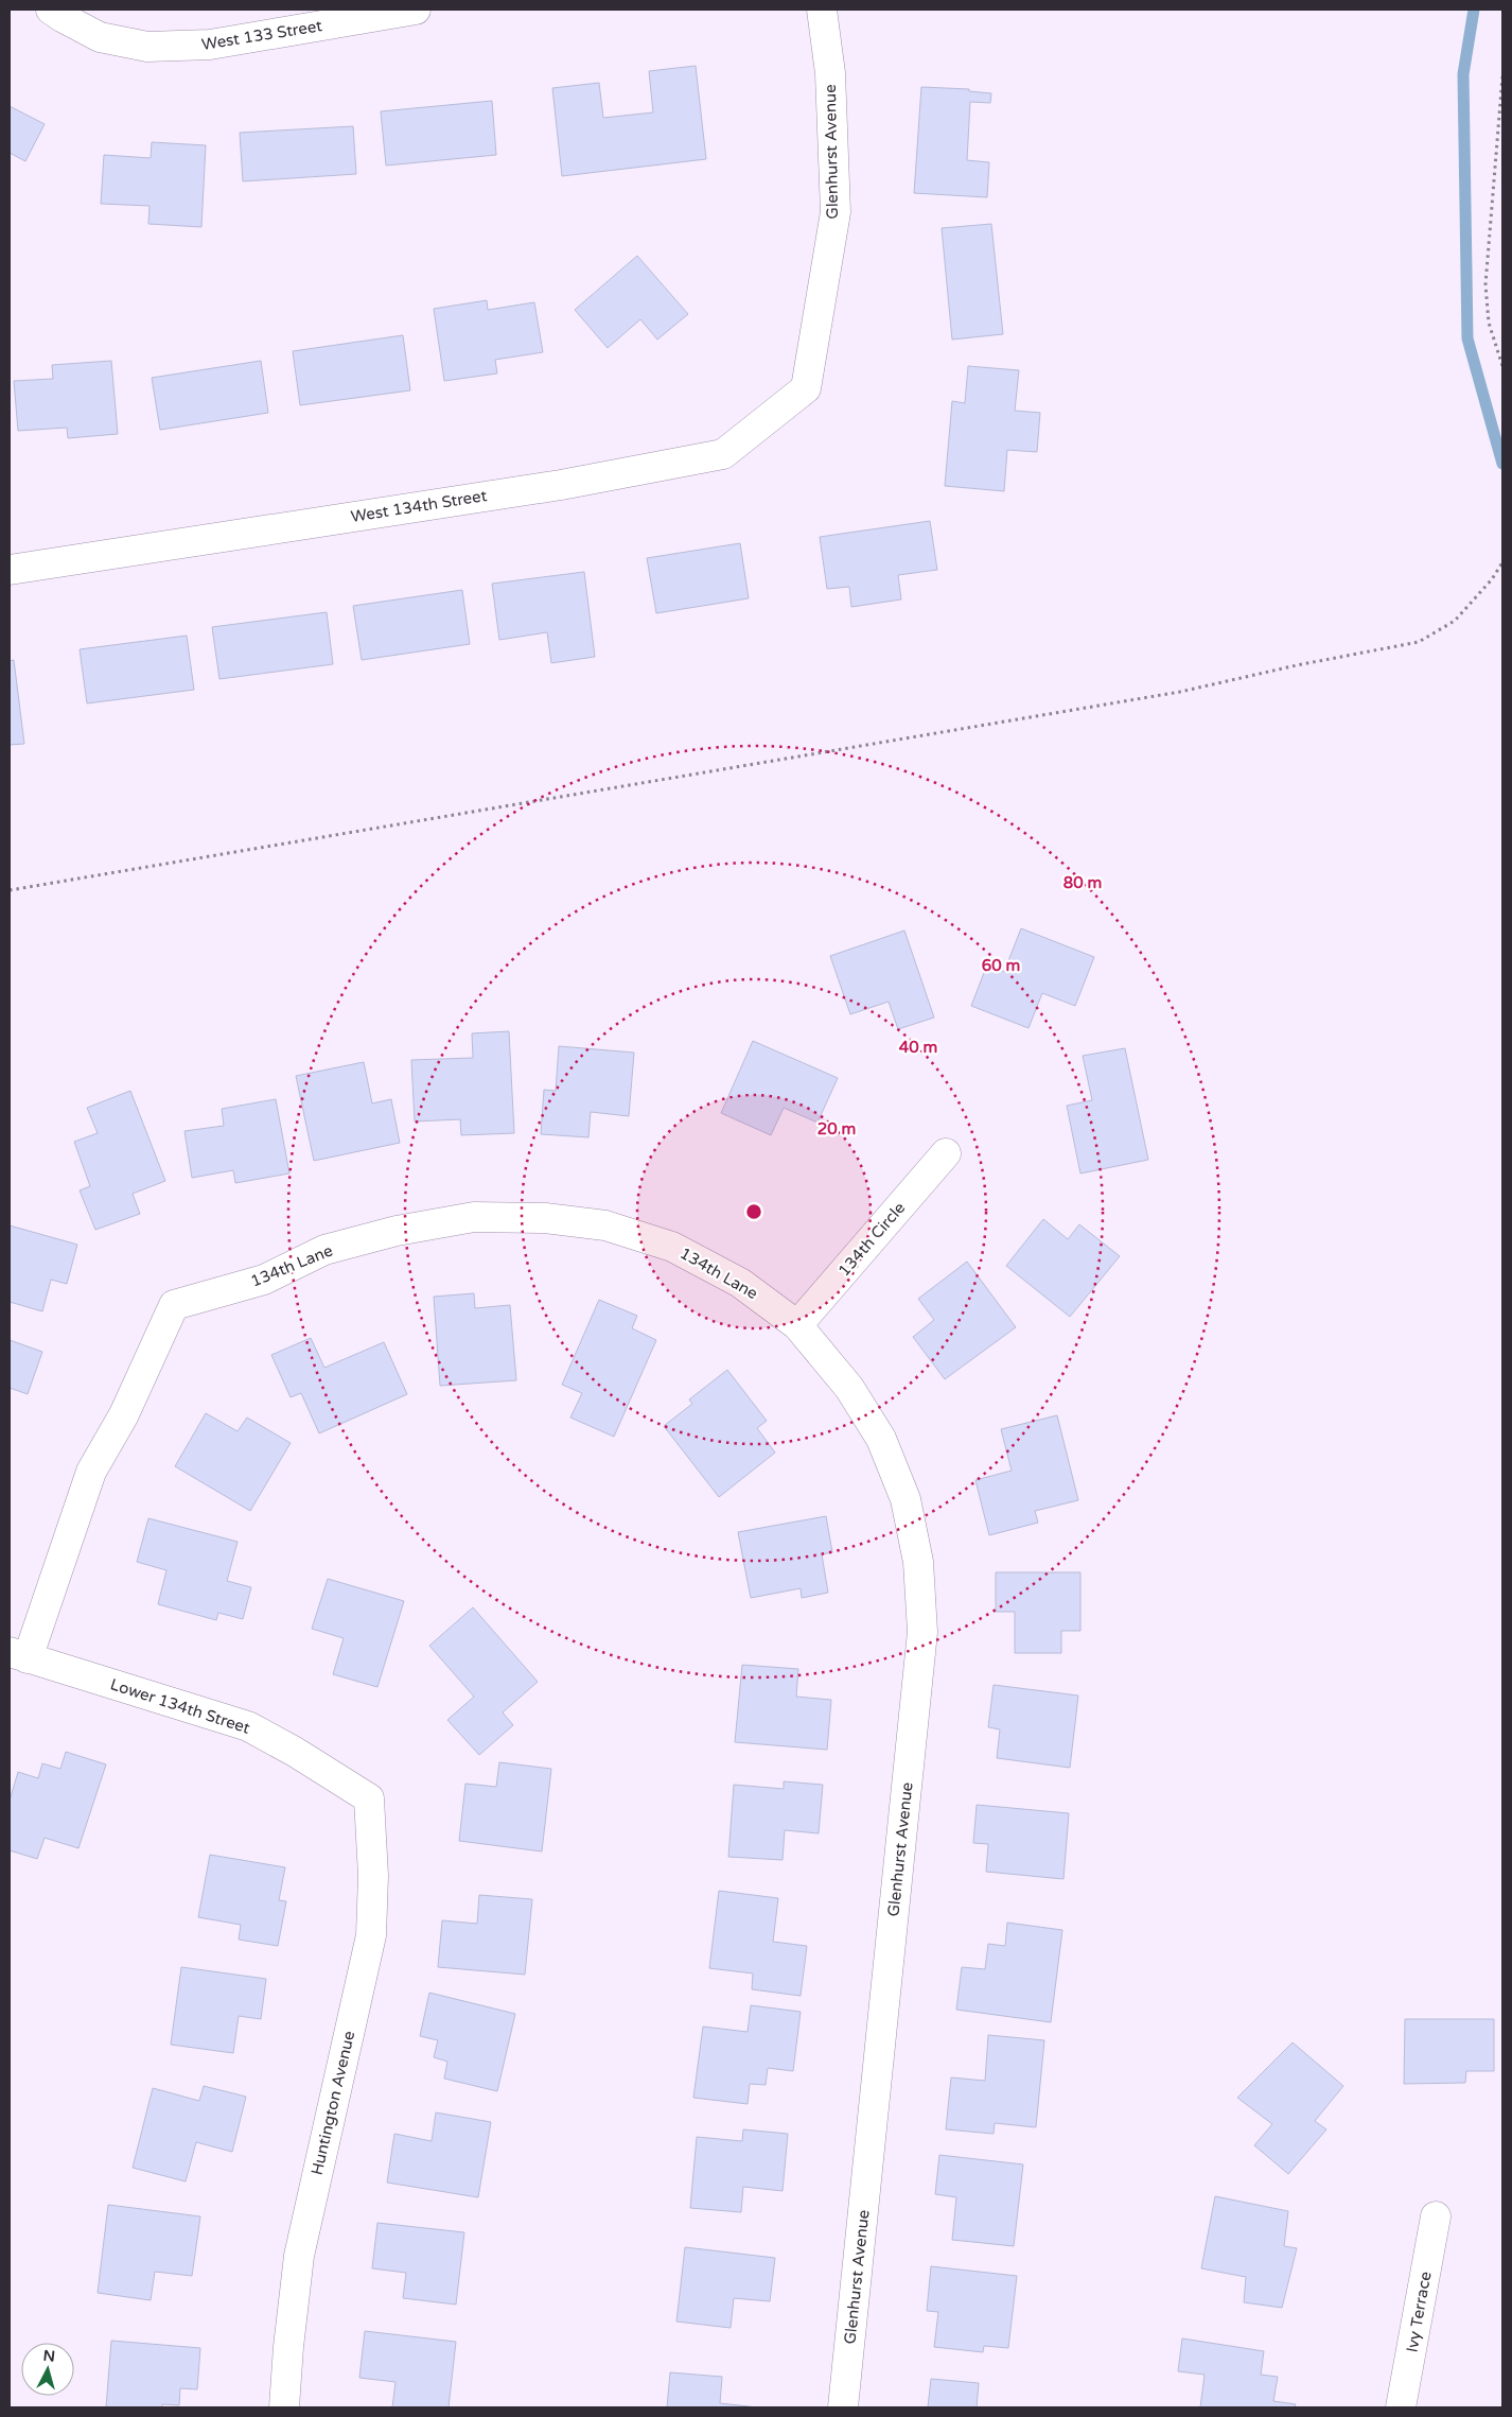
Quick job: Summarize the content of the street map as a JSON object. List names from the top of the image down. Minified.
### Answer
{"streets":{"street":["West 133 Street","Glenhurst Avenue","West 134th Street","134th Circle","134th Lane","Lower 134th Street","Huntington Avenue","Ivy Terrace"]},"crossings":[["Glenhurst Avenue","West 134th Street"],["Glenhurst Avenue","134th Circle"],["Glenhurst Avenue","134th Lane"],["134th Circle","134th Lane"],["134th Lane","Lower 134th Street"],["Lower 134th Street","Huntington Avenue"]],"north":"top","rings":["80 m","60 m","40 m","20 m"]}
